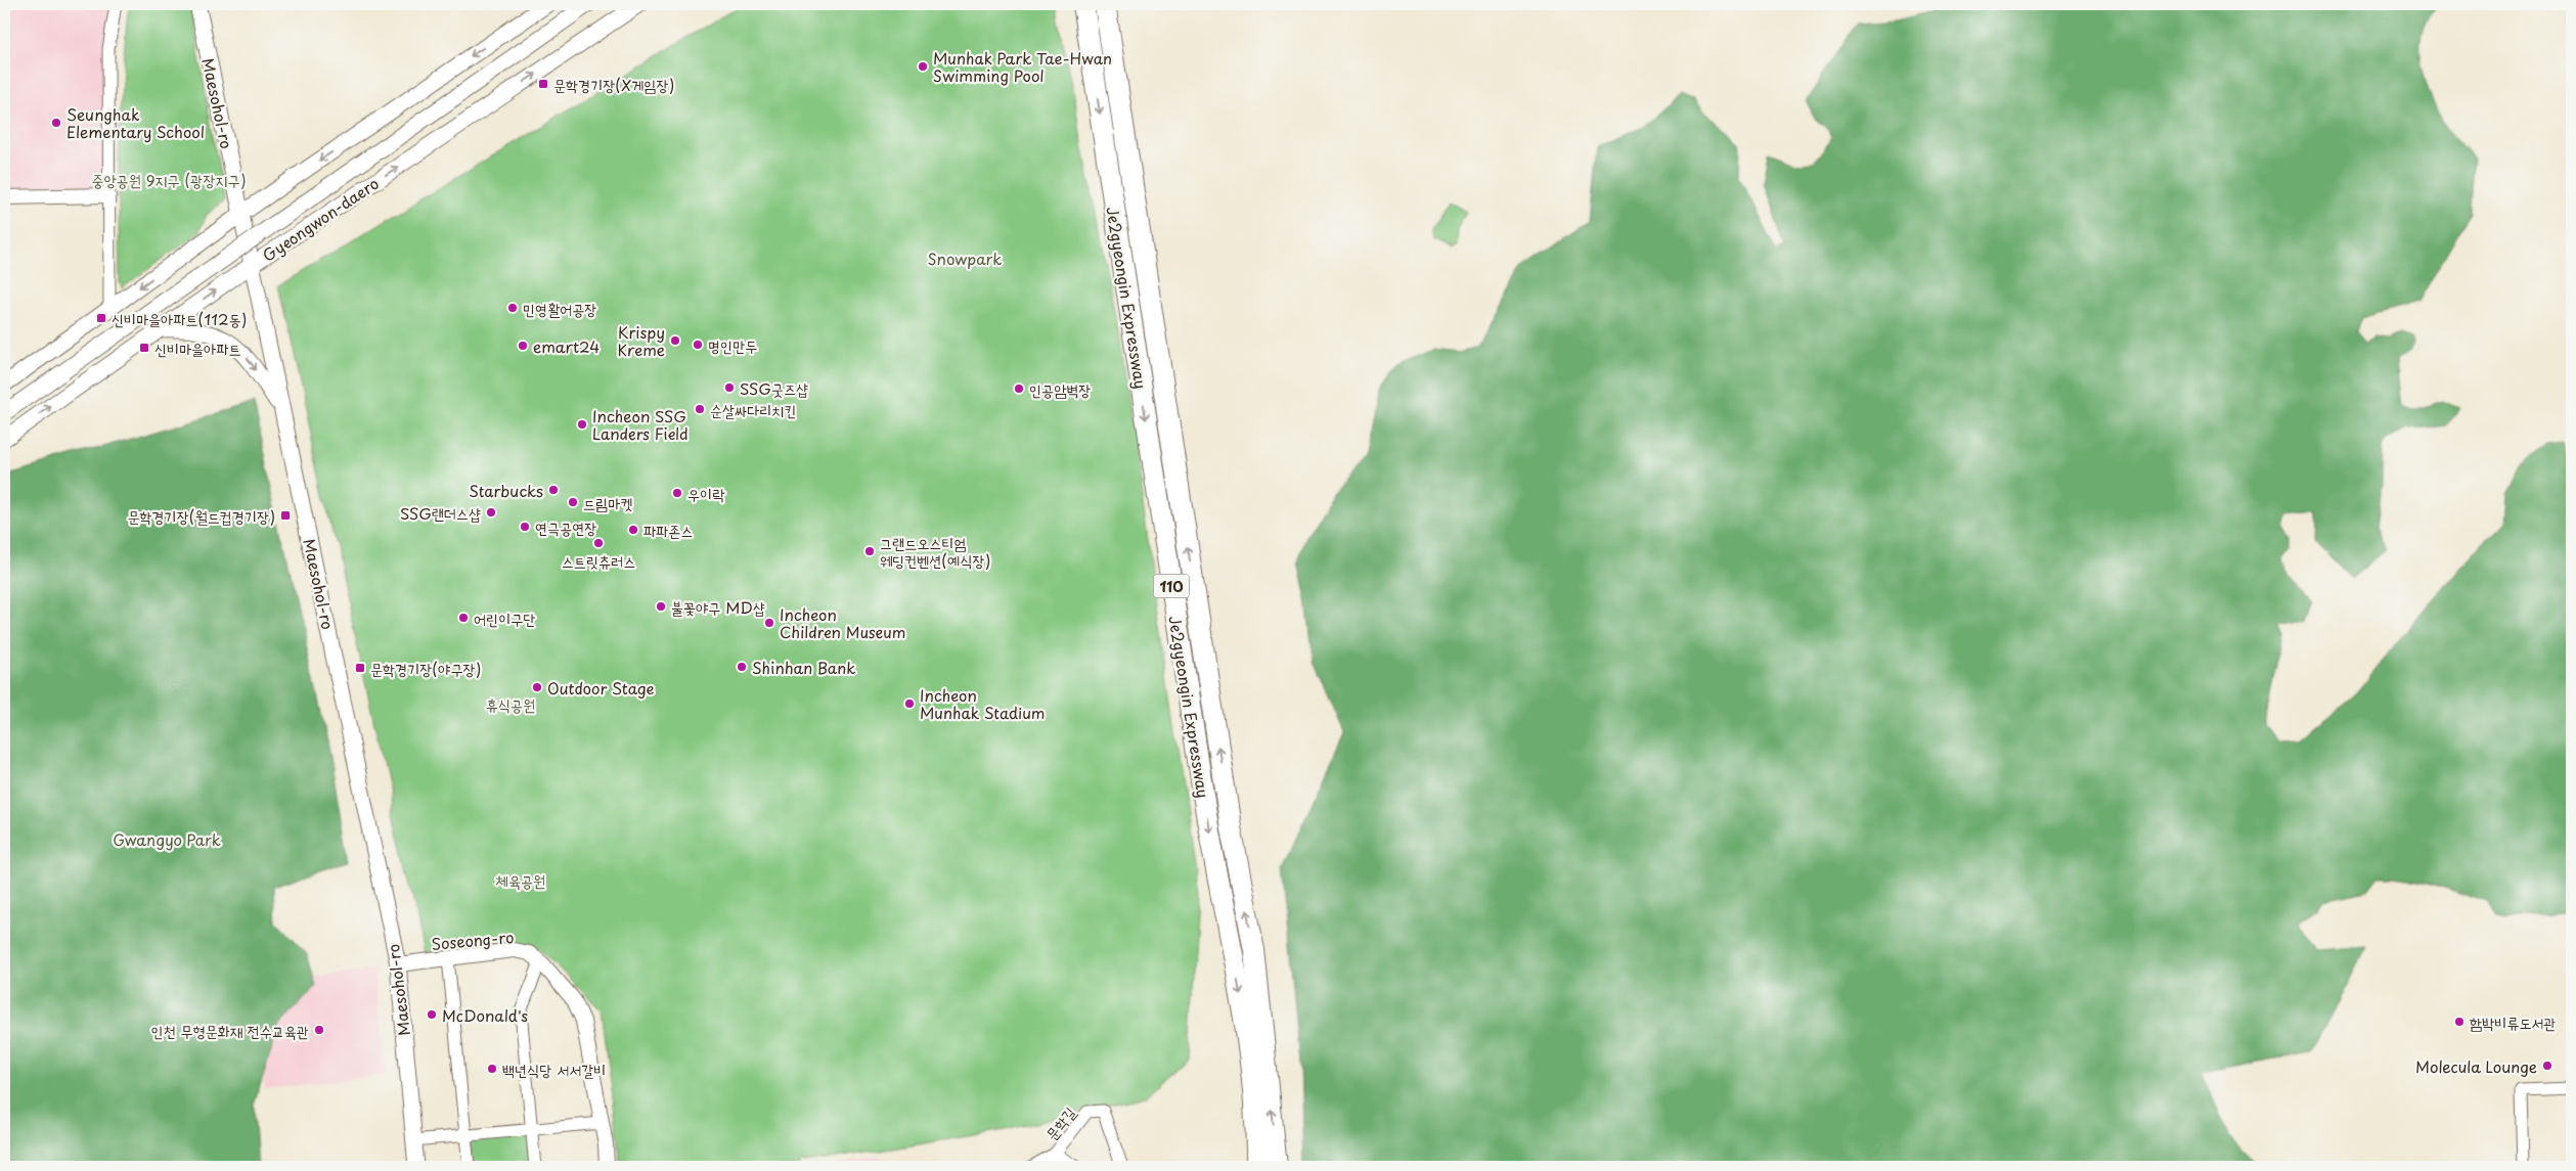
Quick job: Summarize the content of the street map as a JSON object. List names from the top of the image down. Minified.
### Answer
{"streets":{"highway":["Je2gyeongin Expressway","110"],"main road":["Maesohol-ro","Gyeongwon-daero"],"street":["Soseong-ro","문학길"]},"crossings":[["Maesohol-ro","Gyeongwon-daero"],["Maesohol-ro","Soseong-ro"]],"parks":["중앙공원 9지구 (광장지구)","Snowpark","휴식공원","Gwangyo Park","체육공원"],"places":{"other":["Munhak Park Tae-Hwan Swimming Pool","Seunghak Elementary School","민영활어공장","Krispy Kreme","명인만두","emart24","SSG굿즈샵","인공암벽장","순살싸다리치킨","Incheon SSG Landers Field","Starbucks","우이락","드림마켓","SSG랜더스샵","연극공연장","파파존스","스트릿츄러스","그랜드오스티엄 웨딩컨벤션(예식장)","불꽃야구 MD샵","어린이구단","Incheon Children Museum","Shinhan Bank","Outdoor Stage","Incheon Munhak Stadium","McDonald's","함박비류도서관","인천 무형문화재 전수교육관","Molecula Lounge","백년식당 서서갈비"],"transit":["문학경기장(X게임장)","신비마을아파트(112동)","신비마을아파트","문학경기장(월드컵경기장)","문학경기장(야구장)"]}}
